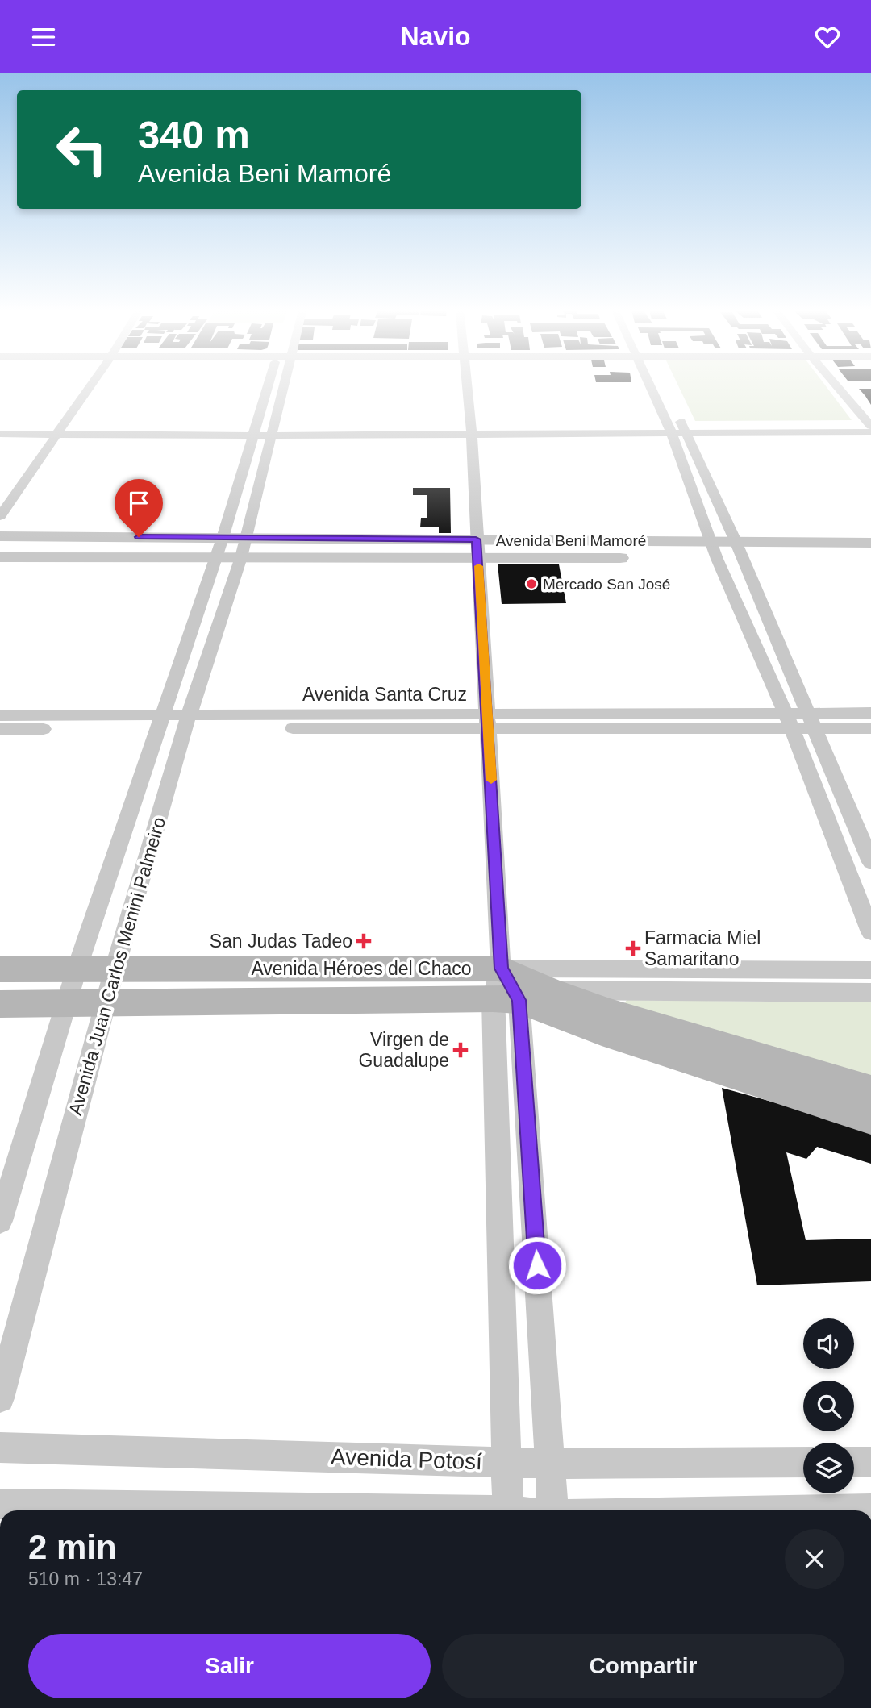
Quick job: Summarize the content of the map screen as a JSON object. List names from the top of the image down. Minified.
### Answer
{"streets":{"main road":["Avenida Héroes del Chaco"],"street":["Avenida Beni Mamoré","Avenida Santa Cruz","Avenida Juan Carlos Menini Palmeiro","Avenida Potosí"]},"crossings":[["Avenida Beni Mamoré","Avenida Juan Carlos Menini Palmeiro"],["Avenida Santa Cruz","Avenida Juan Carlos Menini Palmeiro"],["Avenida Juan Carlos Menini Palmeiro","Avenida Héroes del Chaco"]],"places":{"other":["Mercado San José"],"health":["San Judas Tadeo","Farmacia Miel Samaritano","Virgen de Guadalupe"]},"page":{"header":"Navio","turn":["340 m","Avenida Beni Mamoré"],"heading":["2 min","510 m · 13:47"],"buttons":["Salir","Compartir"]}}
